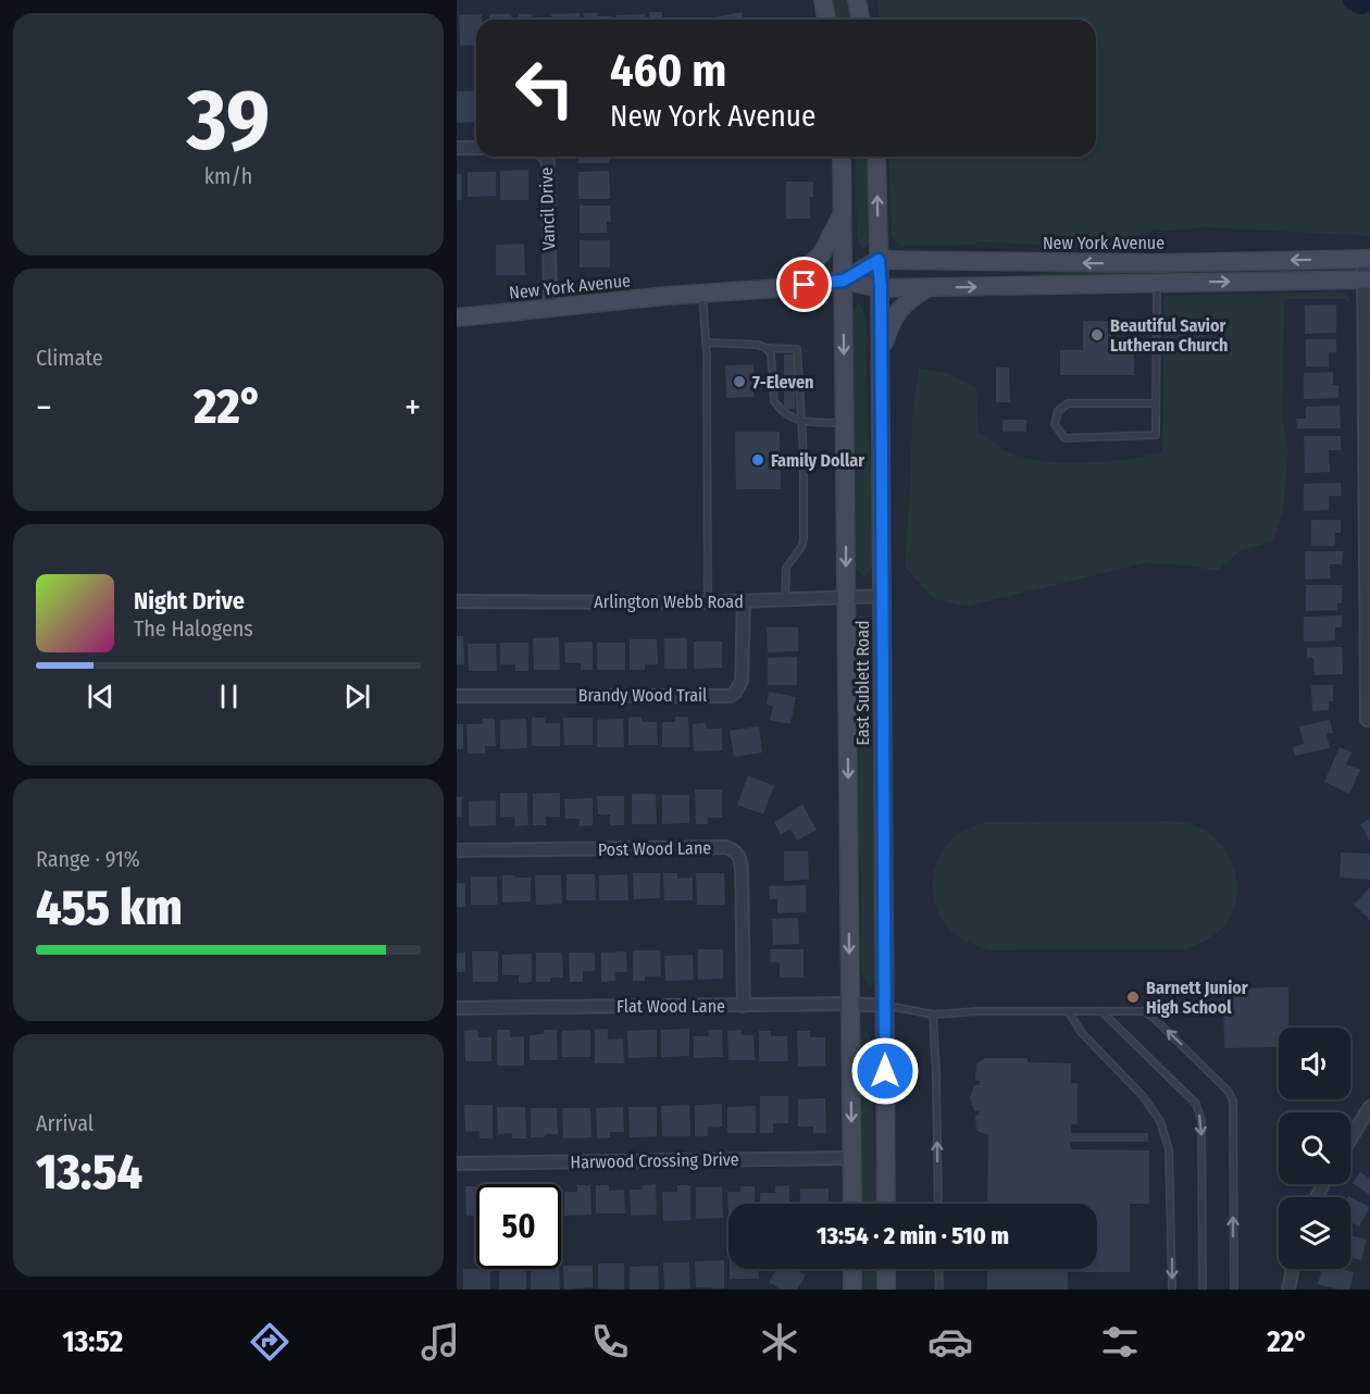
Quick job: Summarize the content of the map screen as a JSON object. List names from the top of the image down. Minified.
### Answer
{"streets":{"main road":["New York Avenue","East Sublett Road"],"street":["Vancil Drive","Arlington Webb Road","Brandy Wood Trail","Post Wood Lane","Flat Wood Lane","Harwood Crossing Drive"]},"crossings":[["Vancil Drive","New York Avenue"],["New York Avenue","East Sublett Road"],["Arlington Webb Road","East Sublett Road"],["Arlington Webb Road","Brandy Wood Trail"],["East Sublett Road","Flat Wood Lane"],["East Sublett Road","Harwood Crossing Drive"],["Post Wood Lane","Flat Wood Lane"]],"places":["Beautiful Savior Lutheran Church","7-Eleven","Family Dollar","Barnett Junior High School"],"page":{"tile":[["39","km/h"],"Climate",["Range · 91%","455 km"],["Arrival","13:54"]],"turn":["460 m","New York Avenue"],"heat":["−","22°","+"],"song":["Night Drive","The Halogens"],"limit":"50","trip":"13:54 · 2 min · 510 m","tabs":["13:52","22°"]}}
